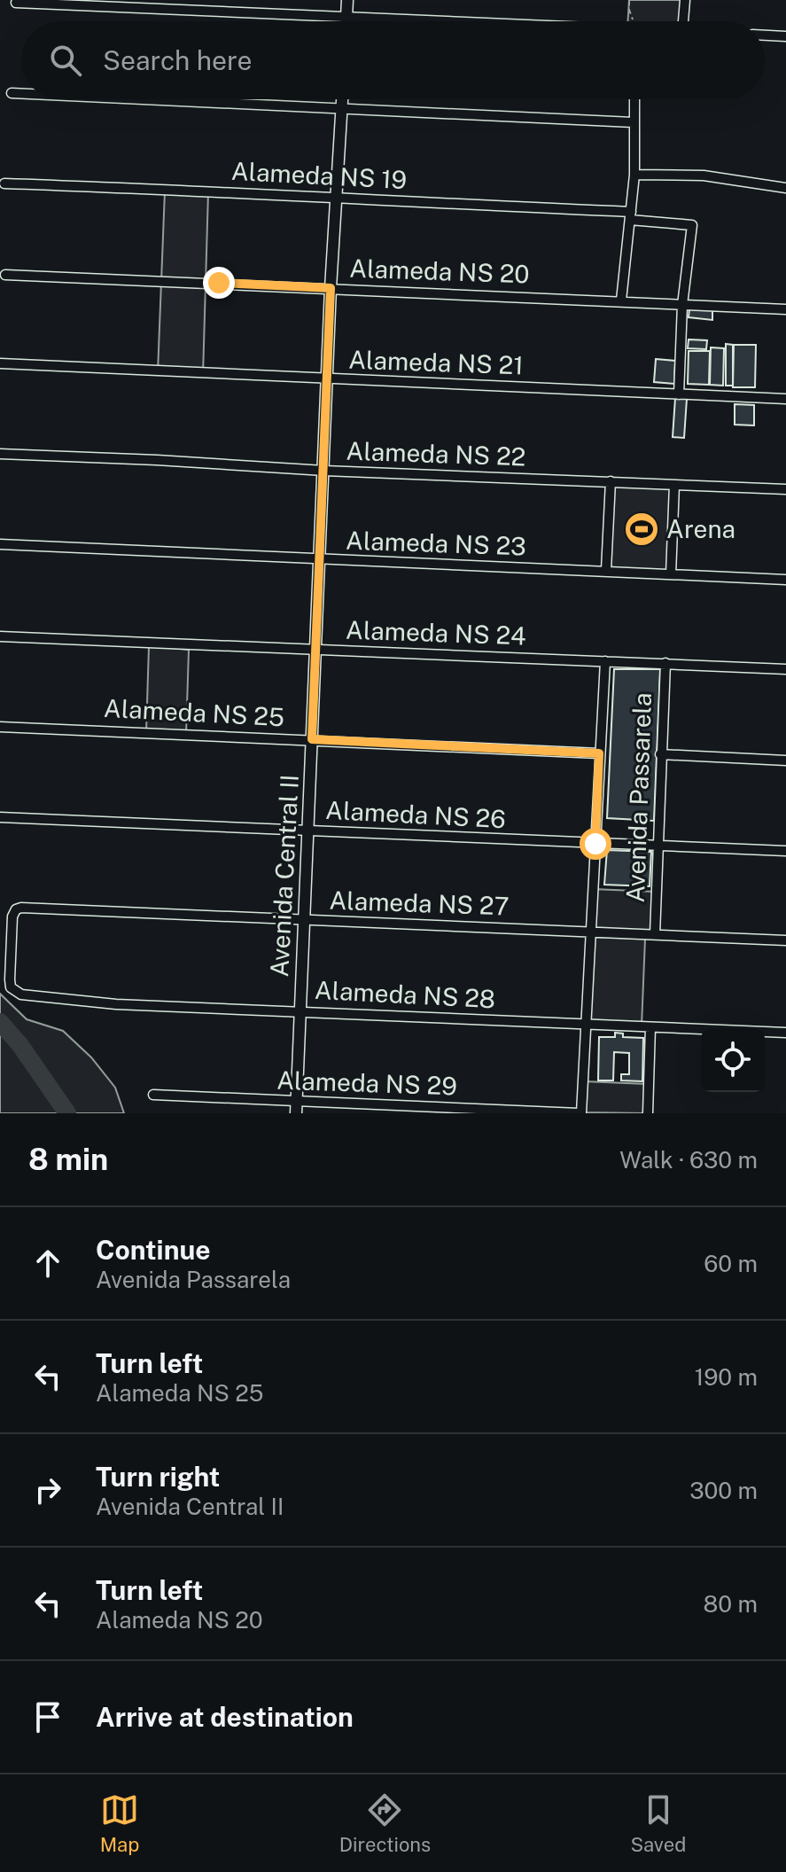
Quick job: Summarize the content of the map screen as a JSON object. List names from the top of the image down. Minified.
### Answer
{"streets":{"street":["Alameda NS 19","Alameda NS 20","Alameda NS 21","Alameda NS 22","Alameda NS 23","Alameda NS 24","Alameda NS 25","Avenida Passarela","Alameda NS 26","Avenida Central II","Alameda NS 27","Alameda NS 28","Alameda NS 29"]},"crossings":[["Alameda NS 19","Alameda NS 20"],["Alameda NS 19","Avenida Central II"],["Alameda NS 20","Avenida Central II"],["Alameda NS 21","Avenida Central II"],["Alameda NS 22","Avenida Central II"],["Alameda NS 23","Avenida Central II"],["Alameda NS 24","Avenida Passarela"],["Alameda NS 24","Avenida Central II"],["Alameda NS 25","Avenida Passarela"],["Alameda NS 25","Avenida Central II"],["Avenida Passarela","Alameda NS 26"],["Avenida Passarela","Alameda NS 27"],["Avenida Passarela","Alameda NS 28"],["Avenida Passarela","Alameda NS 29"],["Alameda NS 26","Avenida Central II"],["Avenida Central II","Alameda NS 27"],["Avenida Central II","Alameda NS 28"],["Avenida Central II","Alameda NS 29"],["Alameda NS 27","Alameda NS 28"]],"places":{"sports":["Arena"]},"page":{"search":"Search here","heading":["8 min","Walk · 630 m"],"list":[["Continue","Avenida Passarela","60 m"],["Turn left","Alameda NS 25","190 m"],["Turn right","Avenida Central II","300 m"],["Turn left","Alameda NS 20","80 m"],"Arrive at destination"],"nav":["Map","Directions","Saved"]}}
